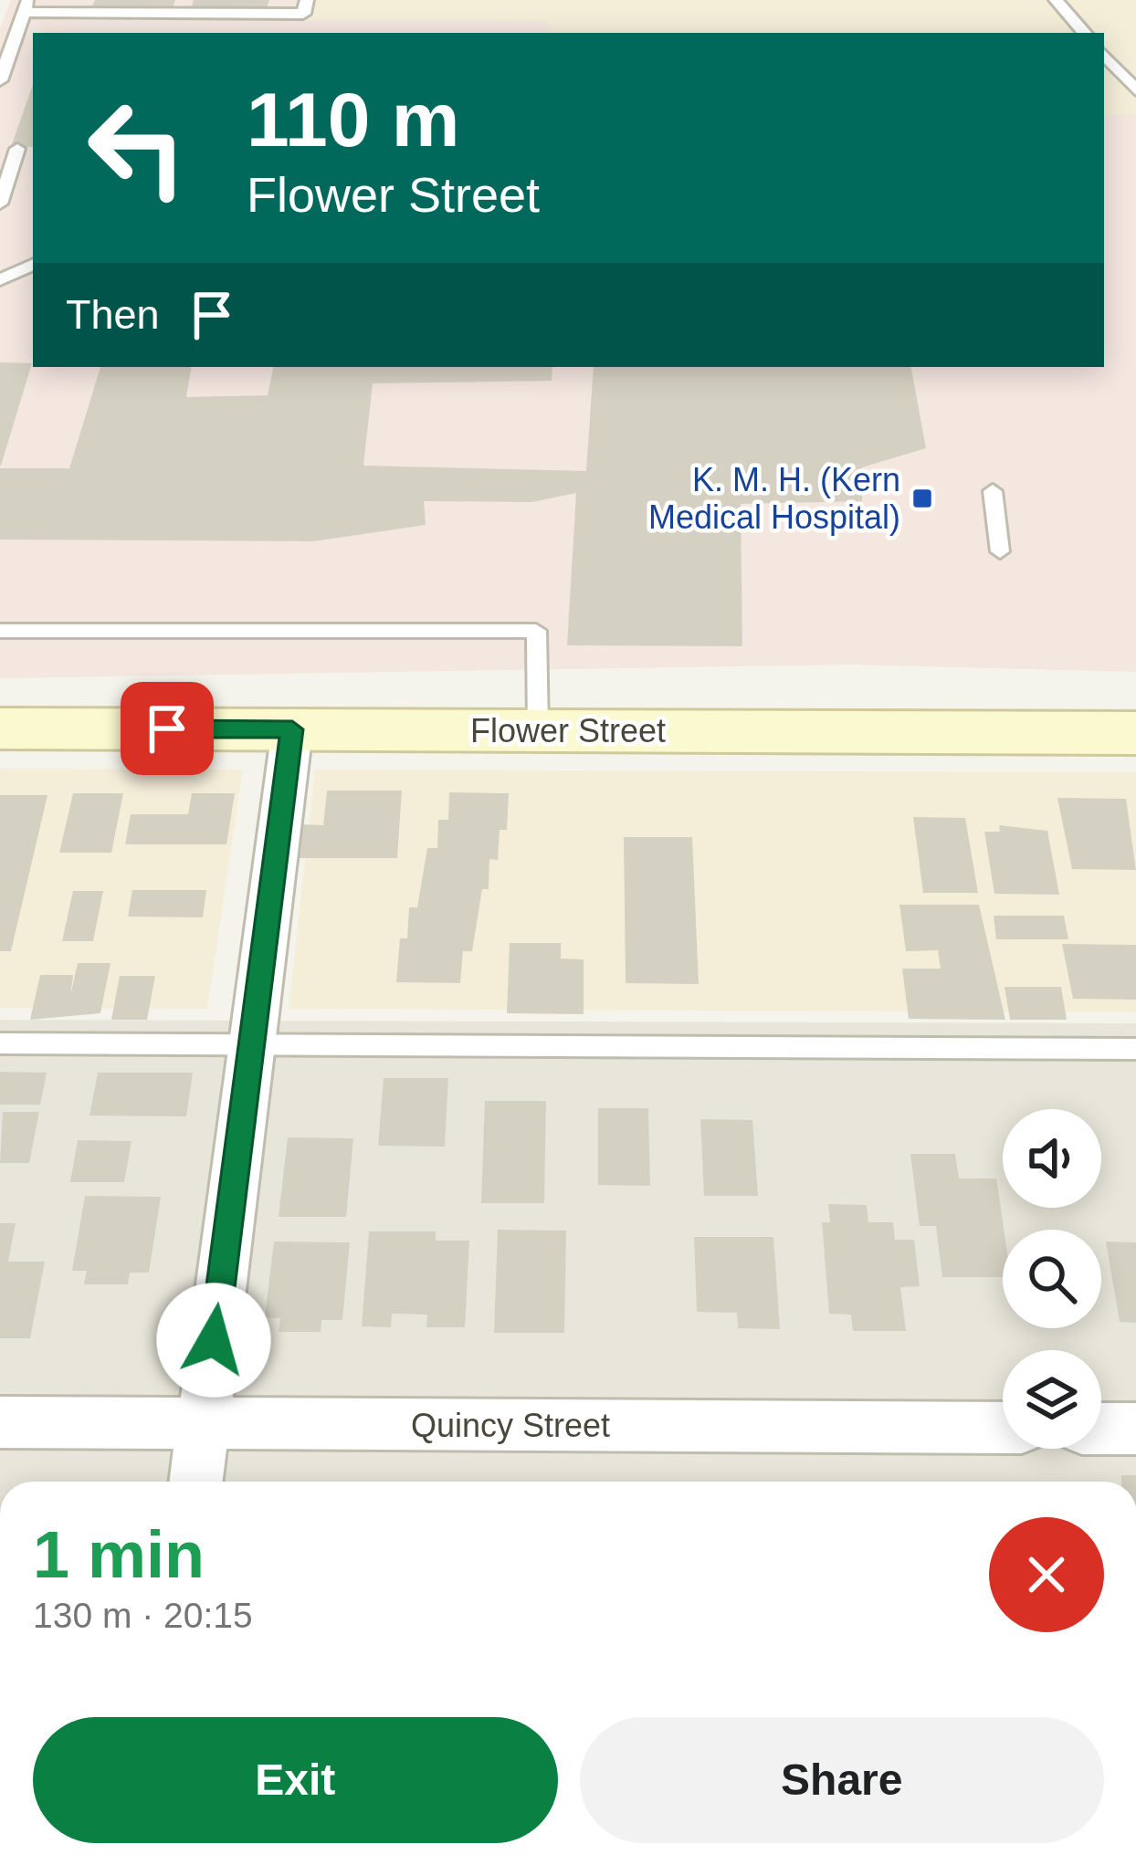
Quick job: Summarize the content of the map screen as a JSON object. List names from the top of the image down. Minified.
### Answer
{"streets":{"street":["Flower Street","Quincy Street"]},"places":{"transit":["K. M. H. (Kern Medical Hospital)"]},"page":{"turn":["110 m","Flower Street"],"then":"Then","heading":["1 min","130 m · 20:15"],"buttons":["Exit","Share"]}}
